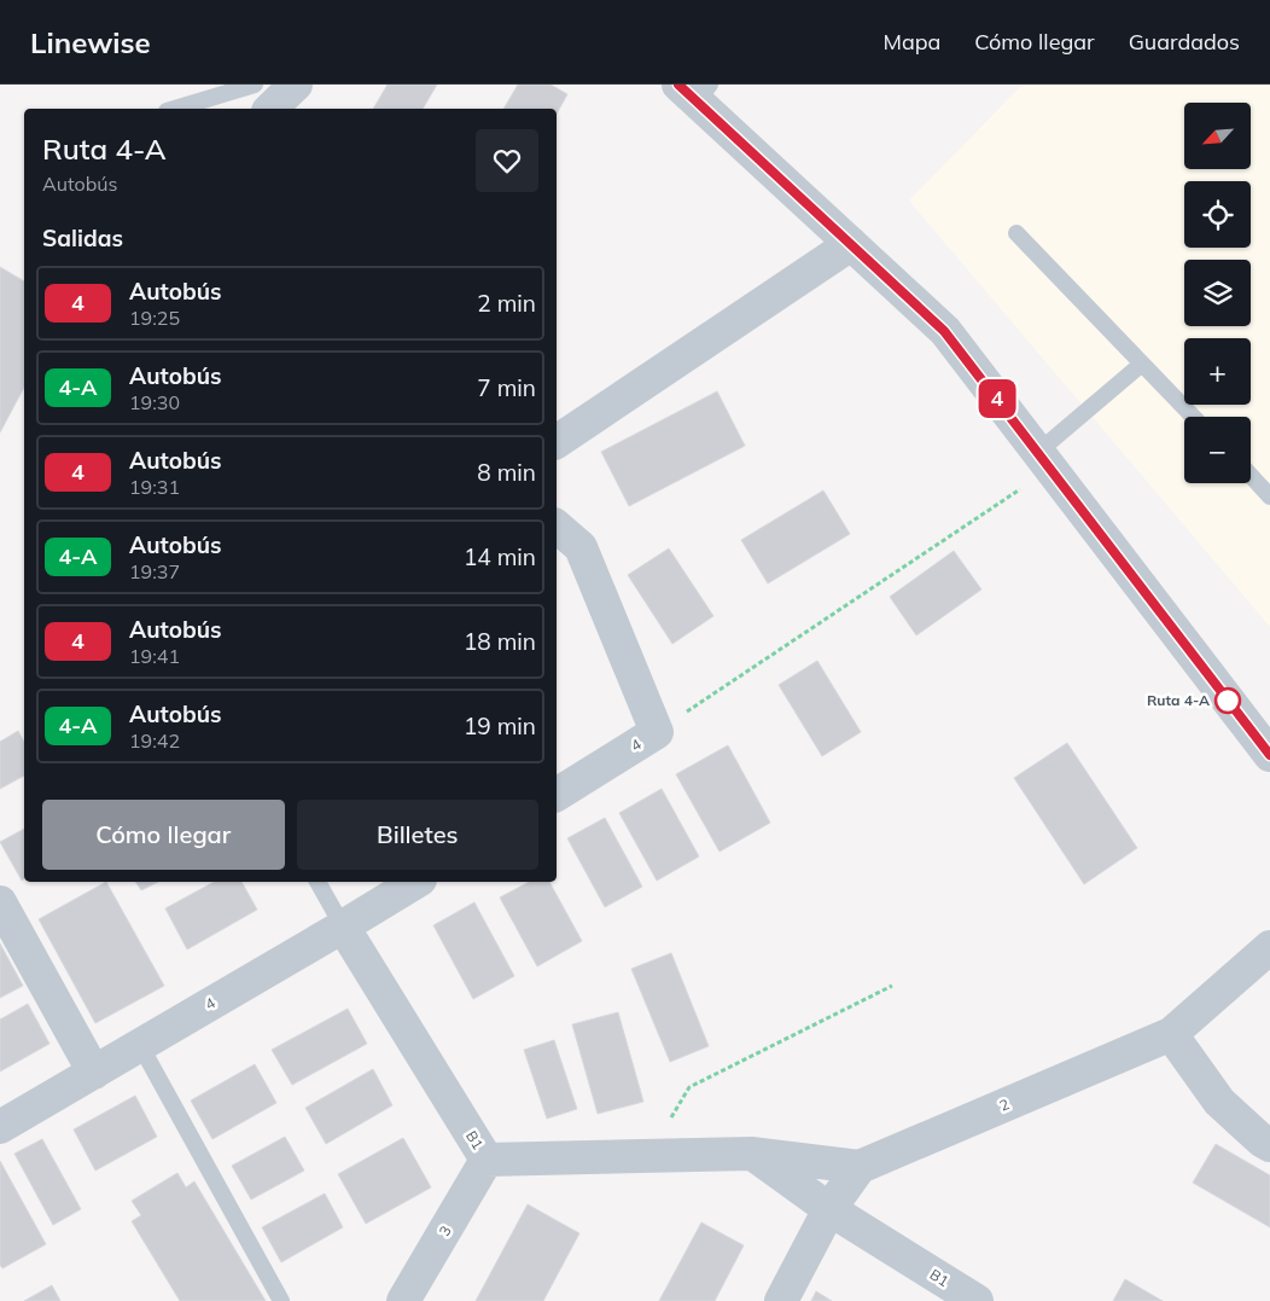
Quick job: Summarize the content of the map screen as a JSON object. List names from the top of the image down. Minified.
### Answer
{"streets":{"street":["4","2","B1","3"]},"crossings":[["4","B1"],["2","B1"],["B1","3"]],"places":["Ruta 4-A"],"lines":["bus line 4"],"north":"bottom left","page":{"header":"Linewise","nav":["Mapa","Cómo llegar","Guardados"],"on_map":"4","map_buttons":["+","−"],"heading":[["Ruta 4-A","Autobús"],"Salidas"],"list":[{"mark":"4","name":"Autobús","note":"19:25","value":"2 min"},{"mark":"4-A","name":"Autobús","note":"19:30","value":"7 min"},{"mark":"4","name":"Autobús","note":"19:31","value":"8 min"},{"mark":"4-A","name":"Autobús","note":"19:37","value":"14 min"},{"mark":"4","name":"Autobús","note":"19:41","value":"18 min"},{"mark":"4-A","name":"Autobús","note":"19:42","value":"19 min"}],"buttons":["Cómo llegar","Billetes"]}}
